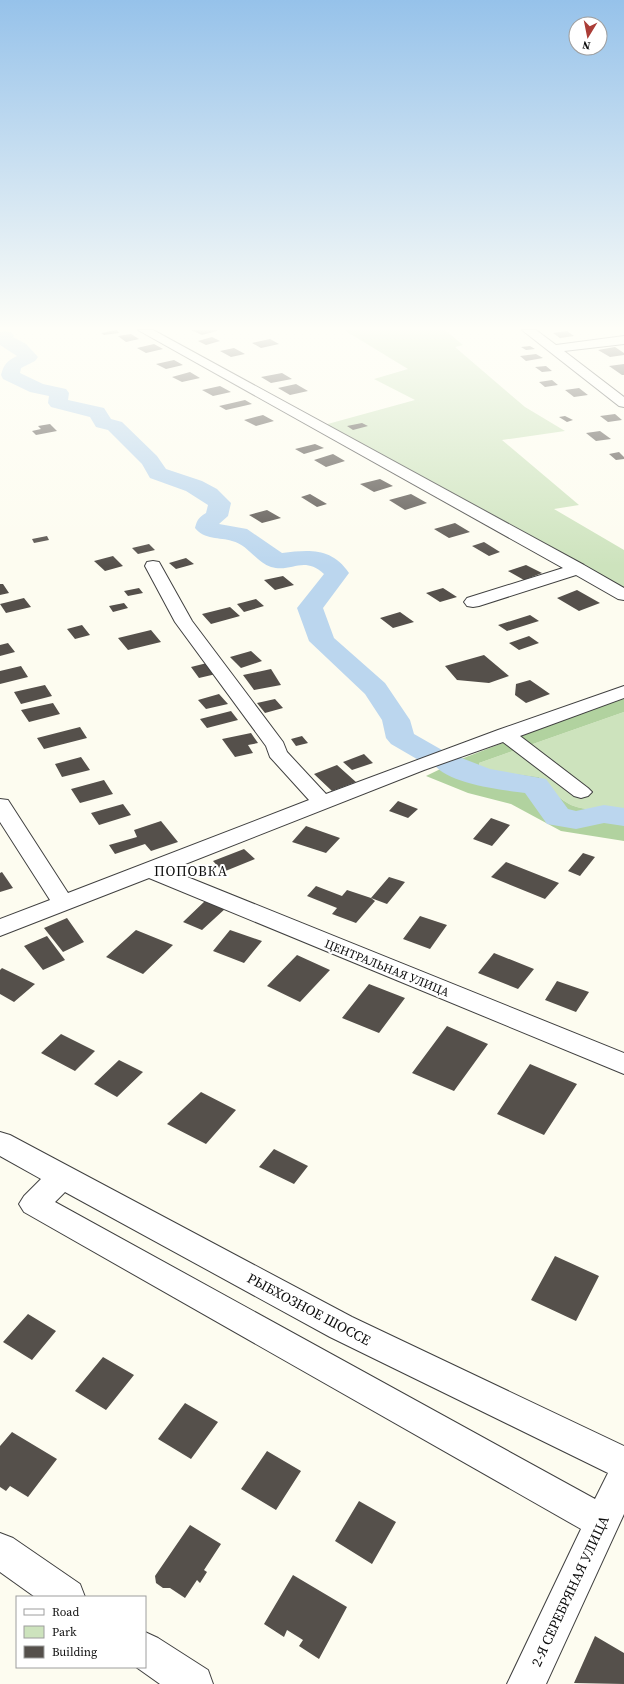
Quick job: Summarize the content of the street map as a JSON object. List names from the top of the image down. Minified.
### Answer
{"streets":{"street":["ЦЕНТРАЛЬНАЯ УЛИЦА","РЫБХОЗНОЕ ШОССЕ","2-Я СЕРЕБРЯНАЯ УЛИЦА"]},"districts":["ПОПОВКА"],"legend":["Road","Park","Building"],"north":"bottom"}
